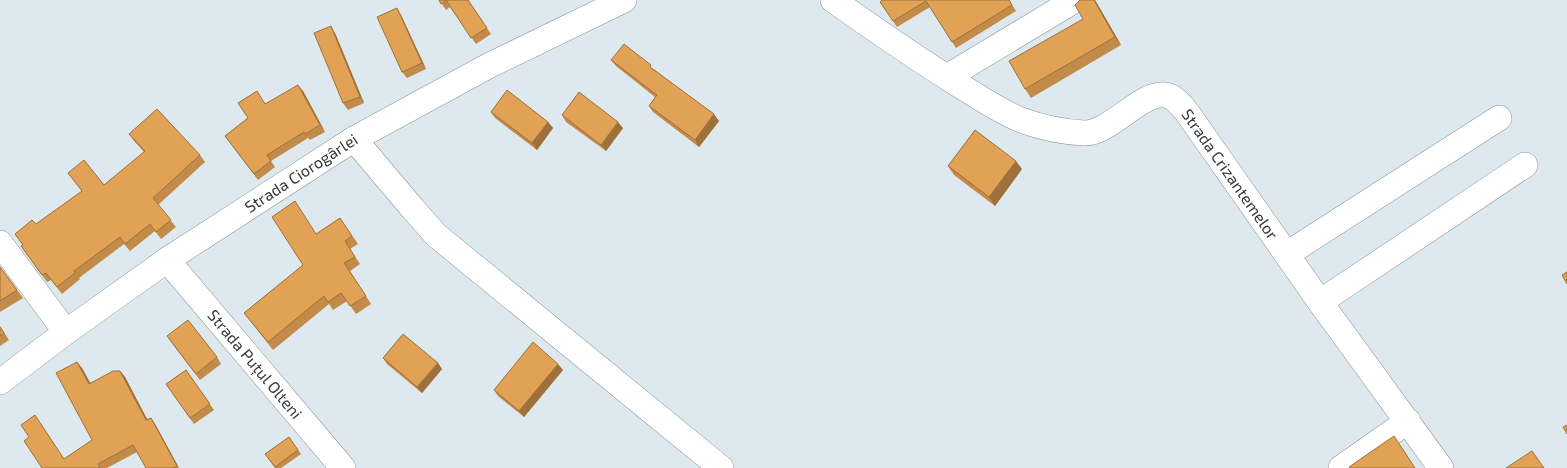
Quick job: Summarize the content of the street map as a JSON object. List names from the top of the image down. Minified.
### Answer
{"streets":{"street":["Strada Ciorogârlei","Strada Crizantemelor","Strada Puțul Olteni"]},"crossings":[["Strada Ciorogârlei","Strada Puțul Olteni"]]}
